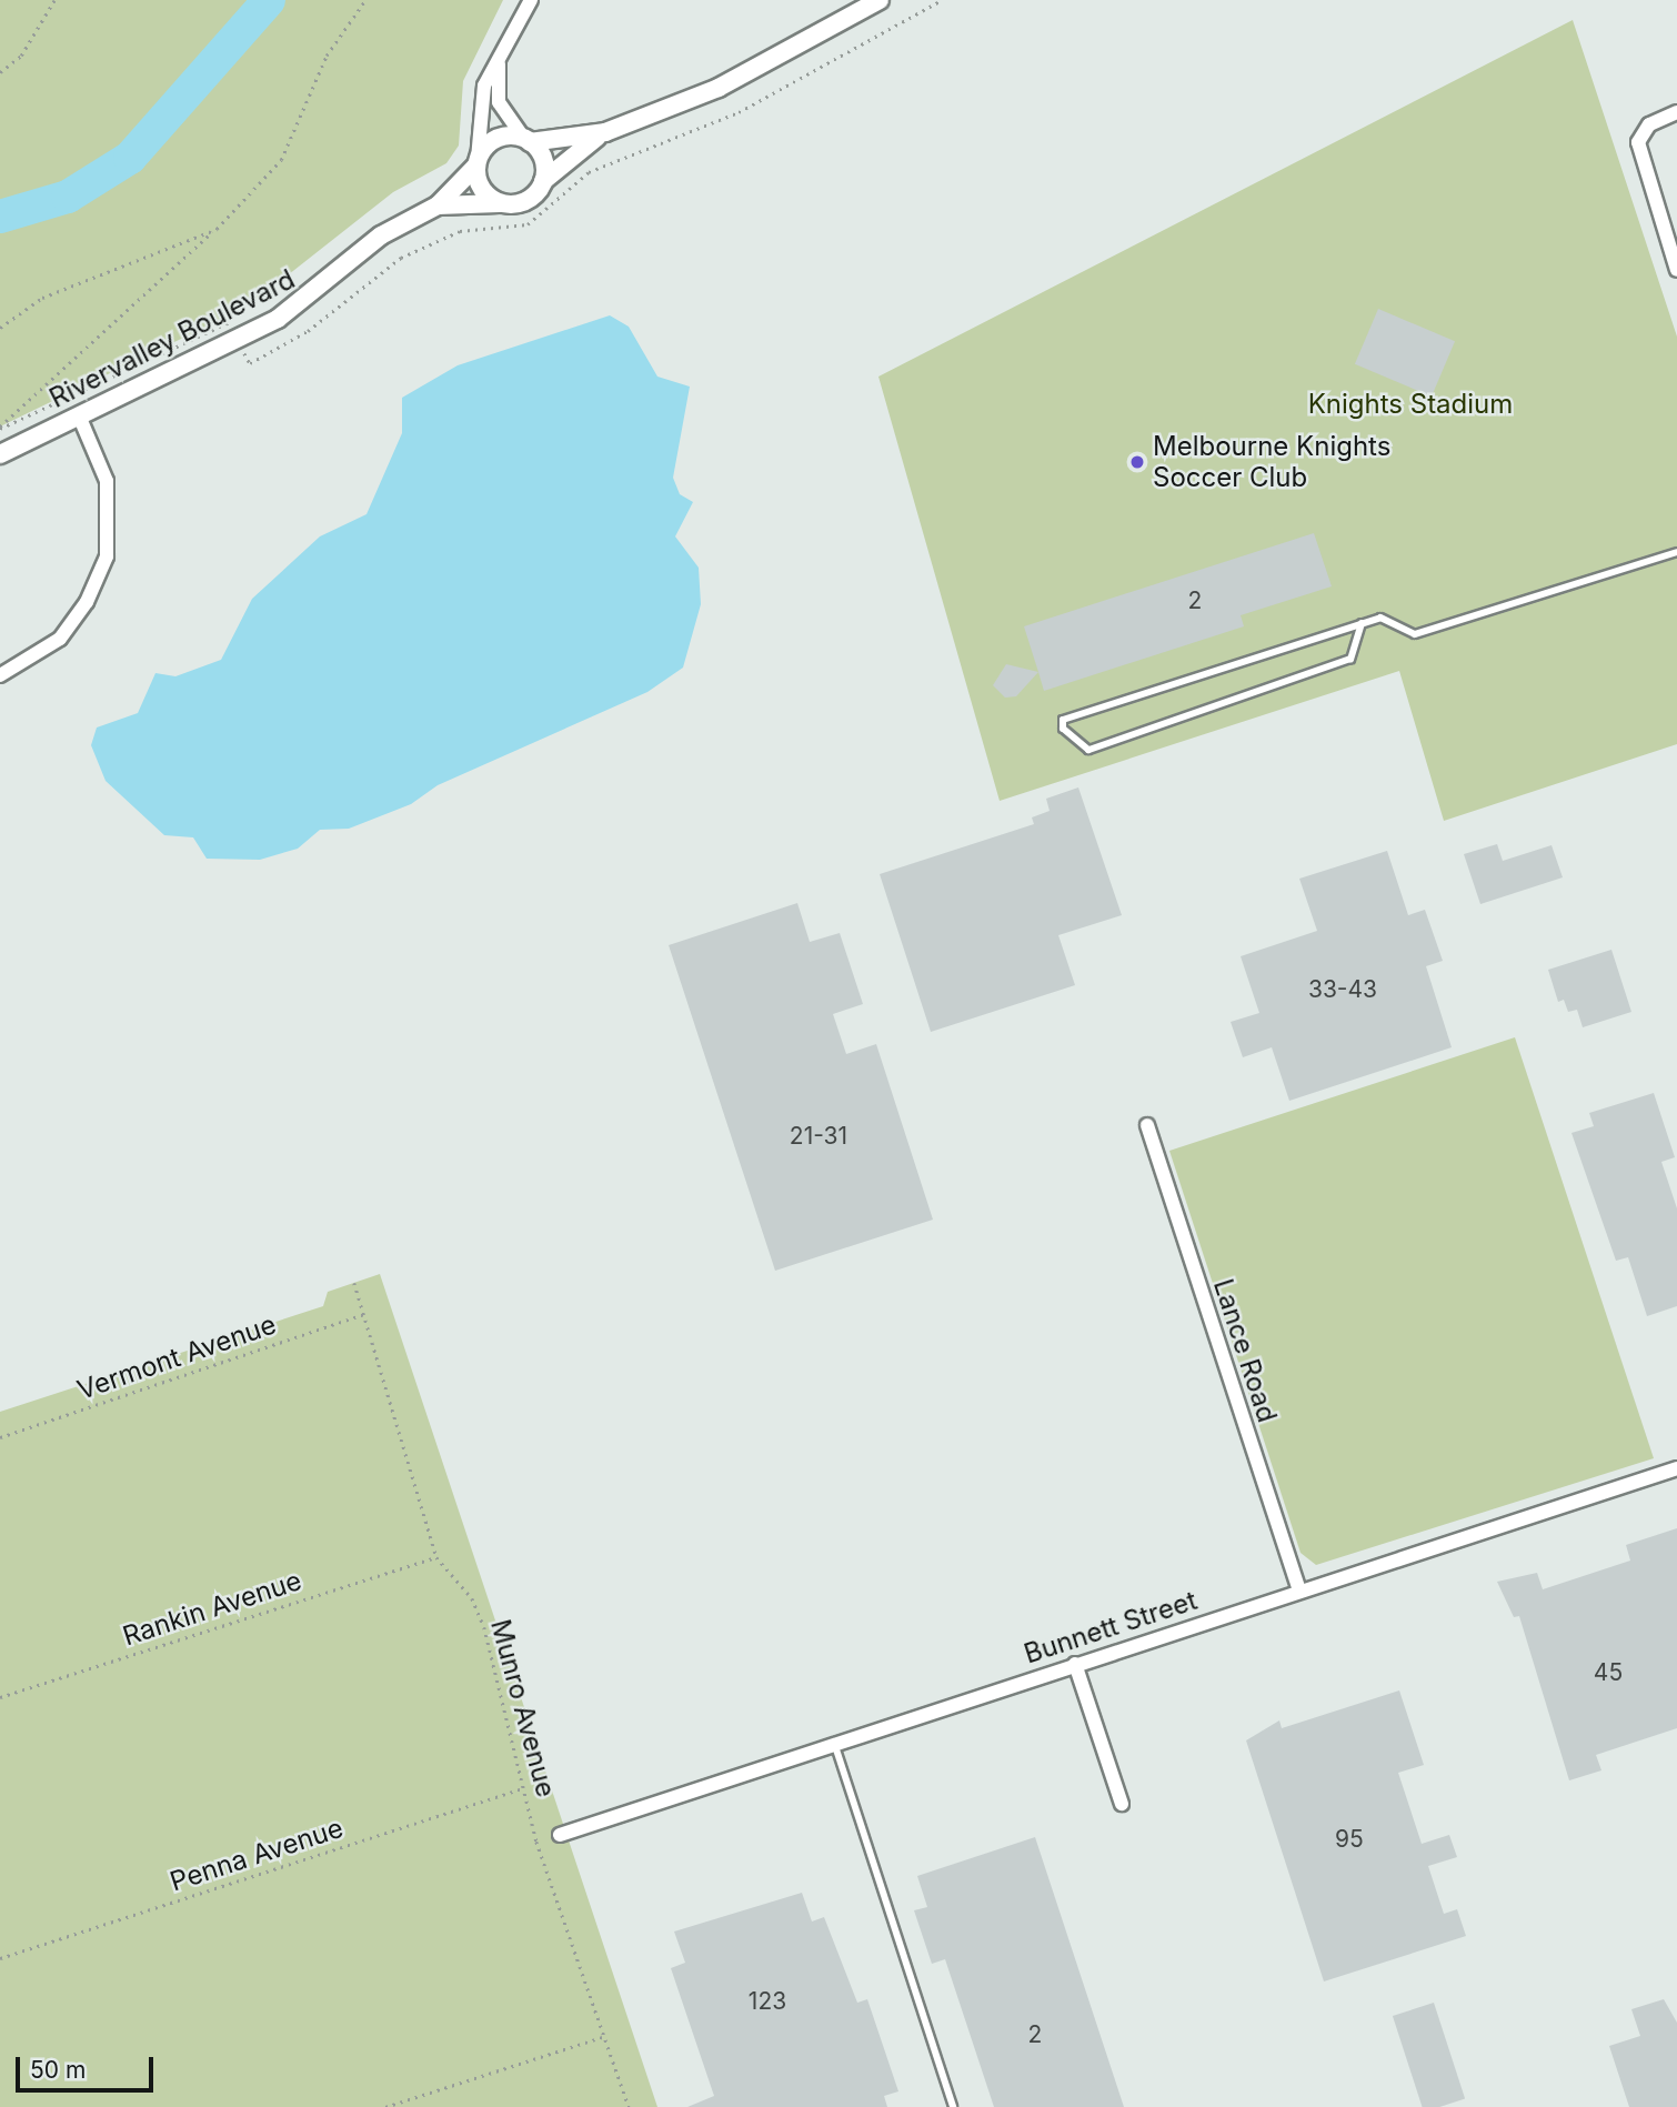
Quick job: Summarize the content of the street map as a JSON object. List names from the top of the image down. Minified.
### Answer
{"streets":{"street":["Rivervalley Boulevard","Lance Road","Bunnett Street"],"path":["Vermont Avenue","Rankin Avenue","Munro Avenue","Penna Avenue"]},"crossings":[["Lance Road","Bunnett Street"],["Vermont Avenue","Munro Avenue"],["Rankin Avenue","Munro Avenue"],["Munro Avenue","Penna Avenue"]],"parks":["Knights Stadium"],"places":["Melbourne Knights Soccer Club"],"house_numbers":["2","33-43","21-31","45","95","123","2"],"scale_bar":"50 m"}
